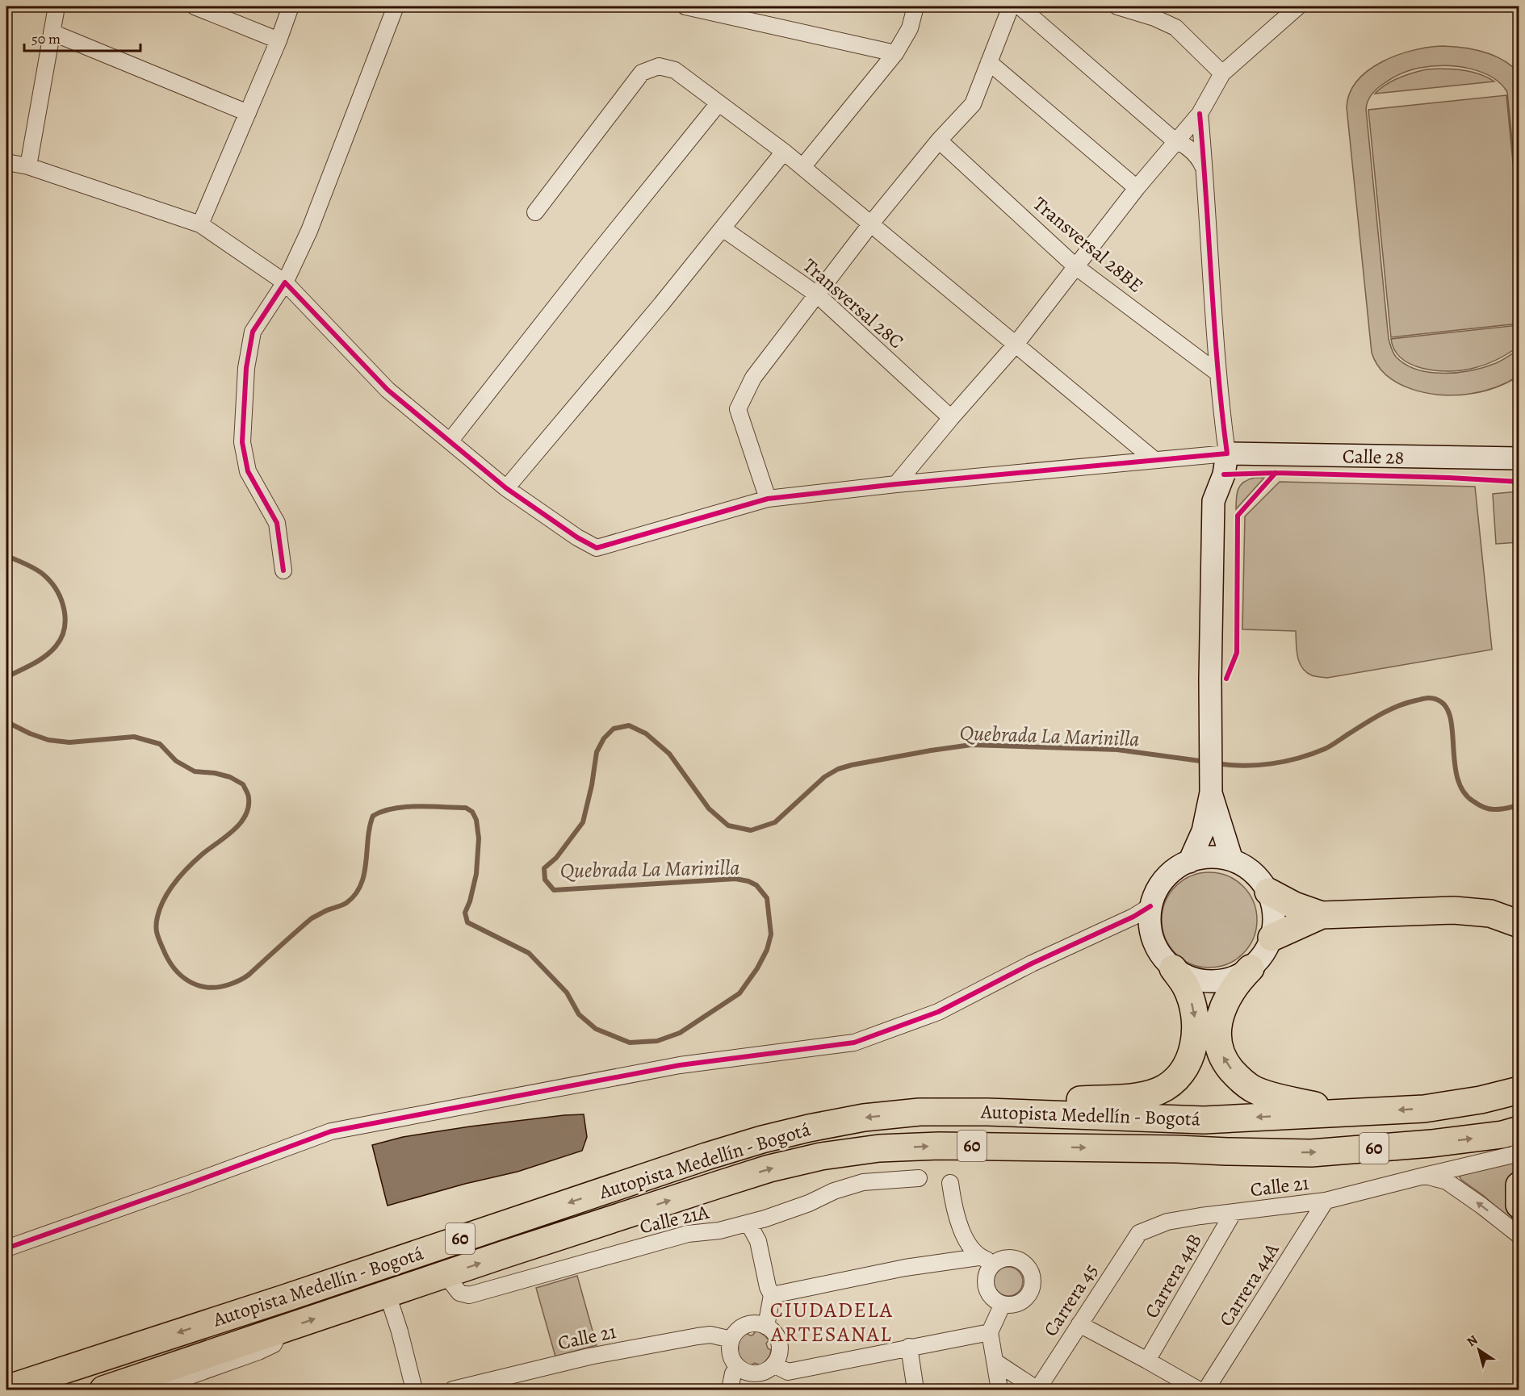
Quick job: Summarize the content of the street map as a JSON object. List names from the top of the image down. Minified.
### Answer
{"streets":{"highway":["Autopista Medellín - Bogotá","60"],"main road":["Calle 28"],"street":["Transversal 28BE","Transversal 28C","Calle 21","Calle 21A","Carrera 44B","Carrera 44A","Carrera 45"]},"crossings":[["Autopista Medellín - Bogotá","Calle 21A"],["Calle 21","Carrera 44B"],["Calle 21","Carrera 44A"],["Calle 21","Carrera 45"]],"districts":["CIUDADELA ARTESANAL"],"water":["Quebrada La Marinilla"],"scale_bar":"50 m","north":"top left"}
